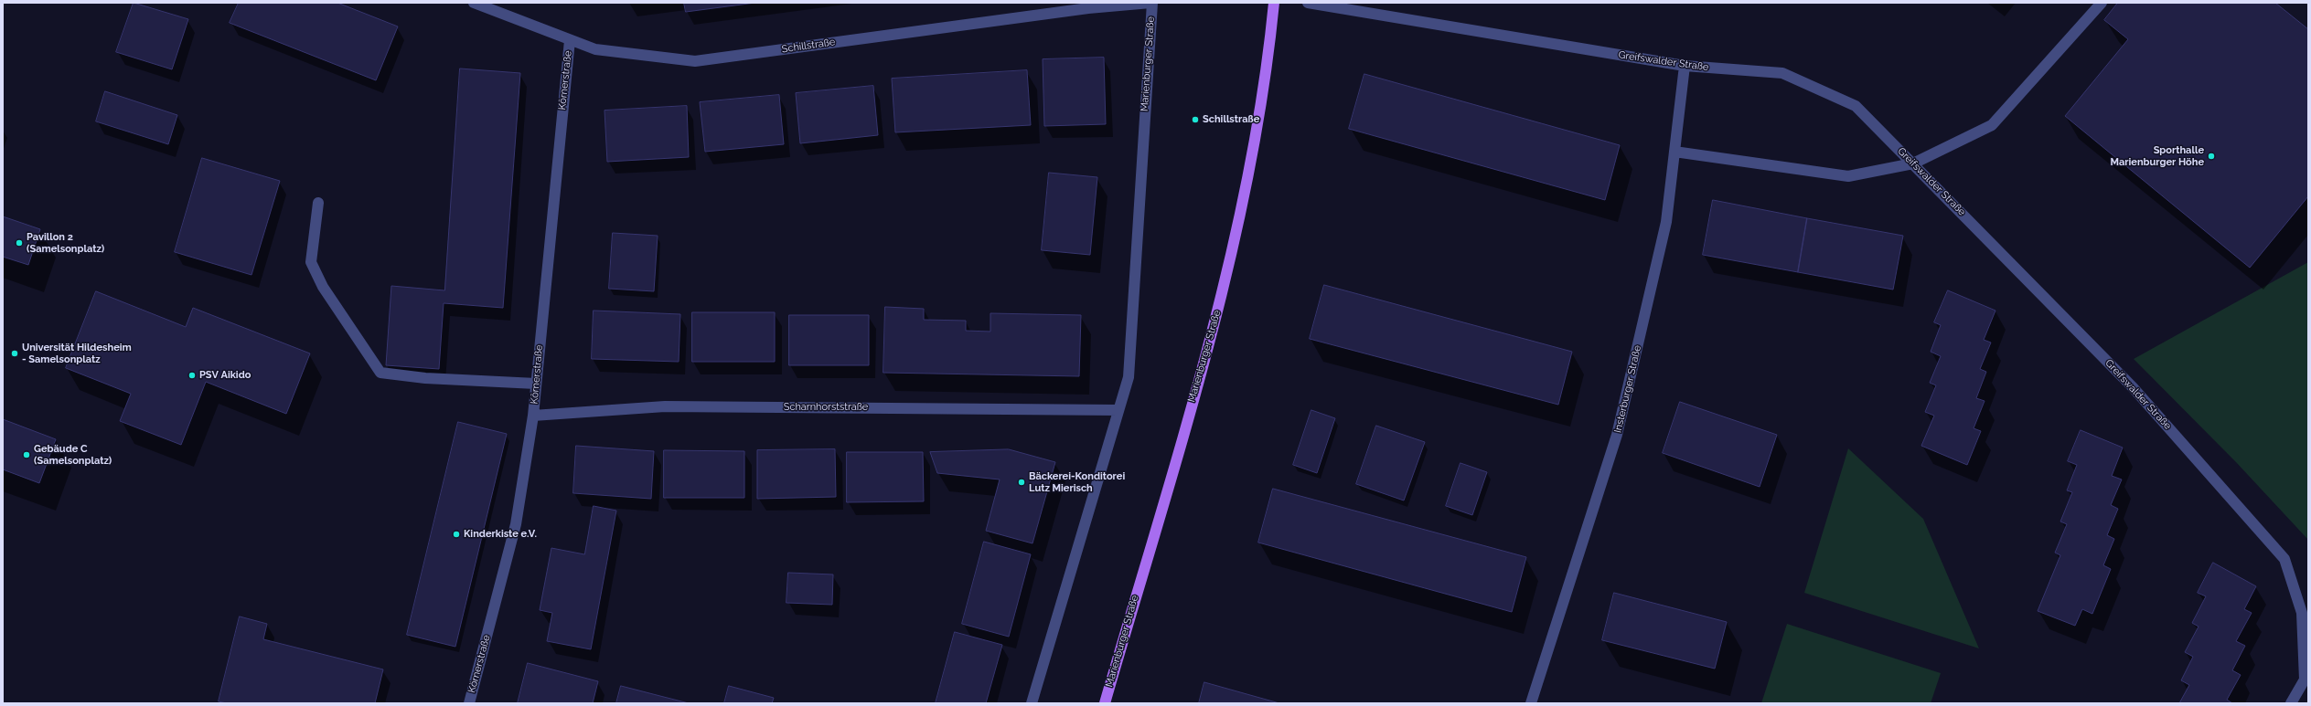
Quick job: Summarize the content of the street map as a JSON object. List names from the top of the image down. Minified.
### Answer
{"streets":{"main road":["Marienburger Straße"],"street":["Schillstraße","Greifswalder Straße","Körnerstraße","Insterburger Straße","Scharnhorststraße"]},"crossings":[["Schillstraße","Marienburger Straße"],["Schillstraße","Körnerstraße"],["Greifswalder Straße","Insterburger Straße"],["Marienburger Straße","Scharnhorststraße"],["Körnerstraße","Scharnhorststraße"]],"places":["Schillstraße","Sporthalle Marienburger Höhe","Pavillon 2 (Samelsonplatz)","Universität Hildesheim - Samelsonplatz","PSV Aikido","Gebäude C (Samelsonplatz)","Bäckerei-Konditorei Lutz Mierisch","Kinderkiste e.V."]}
